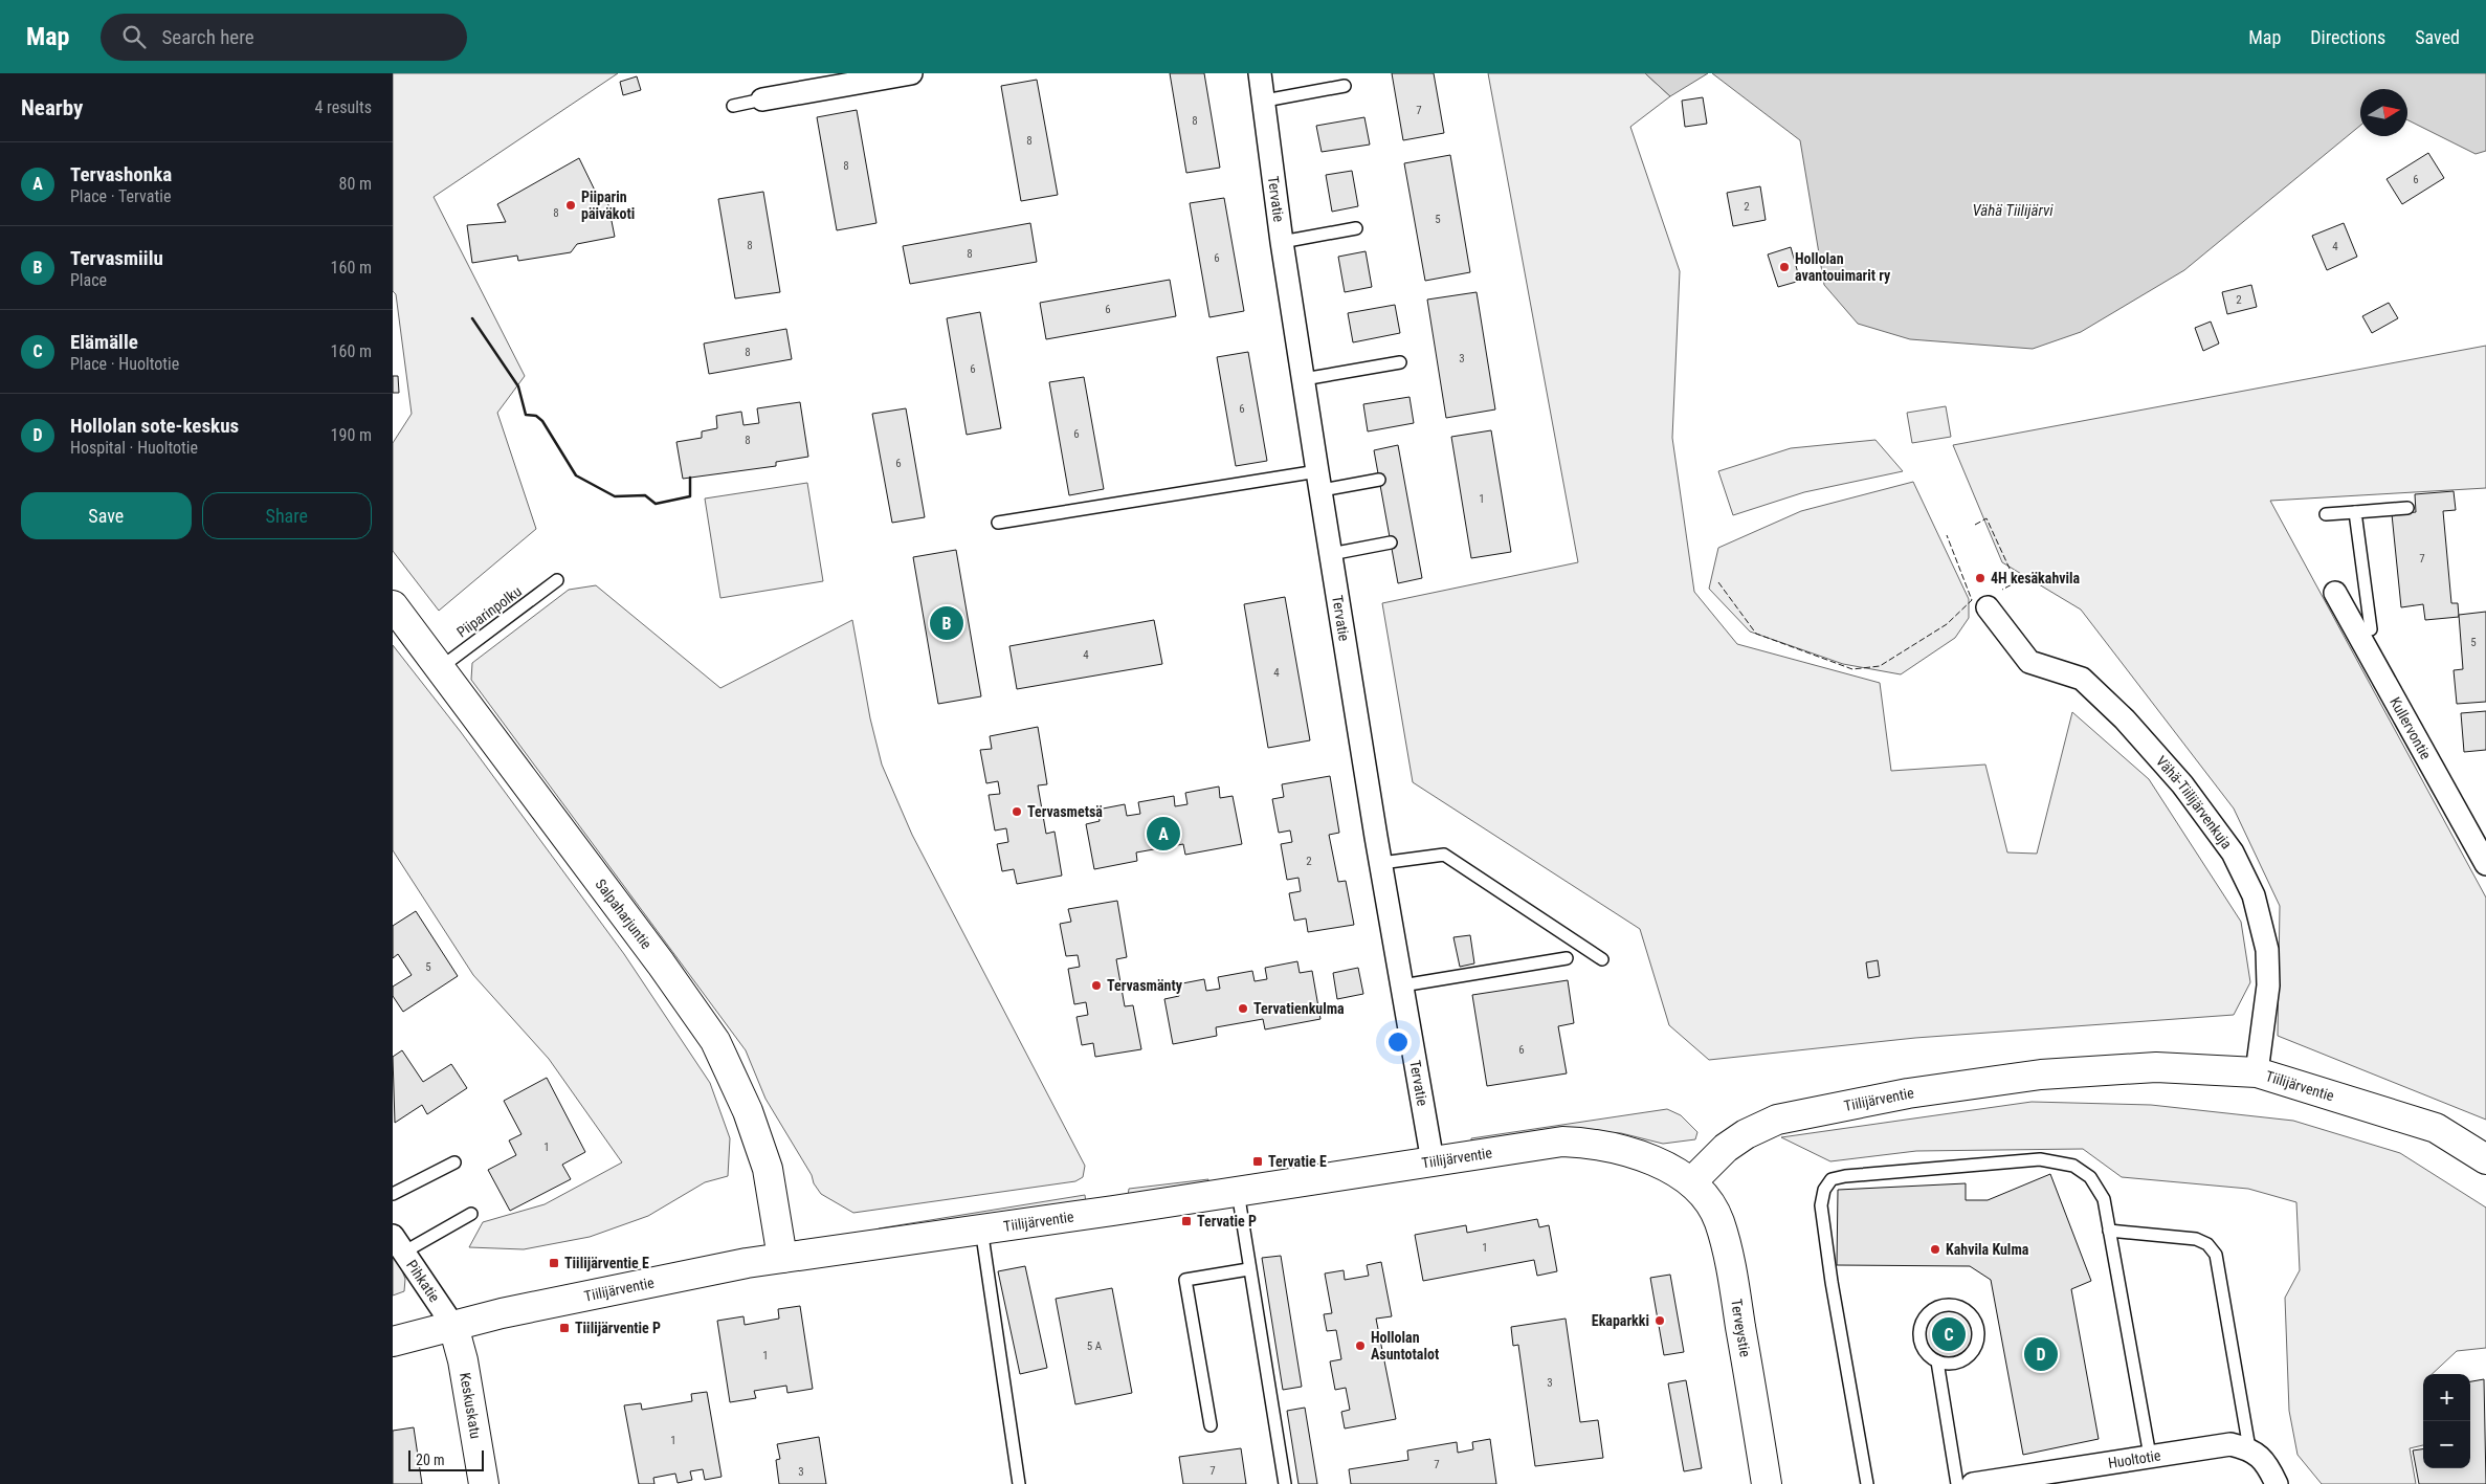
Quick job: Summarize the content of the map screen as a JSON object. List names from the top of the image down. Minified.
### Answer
{"streets":{"main road":["Salpaharjuntie","Tiilijärventie","Terveystie","Keskuskatu"],"street":["Tervatie","Kullervontie","Vähä-Tiilijärvenkuja","Pihkatie","Huoltotie"],"lane":["Piiparinpolku"]},"crossings":[["Tervatie","Tiilijärventie"],["Piiparinpolku","Salpaharjuntie"],["Vähä-Tiilijärvenkuja","Tiilijärventie"],["Salpaharjuntie","Tiilijärventie"],["Tiilijärventie","Pihkatie"],["Tiilijärventie","Terveystie"],["Tiilijärventie","Keskuskatu"],["Pihkatie","Keskuskatu"]],"water":["Vähä Tiilijärvi"],"places":{"other":["Piiparin päiväkoti","Hollolan avantouimarit ry","4H kesäkahvila","Tervasmetsä","Tervasmänty","Tervatienkulma","Kahvila Kulma","Ekaparkki","Hollolan Asuntotalot"],"transit":["Tervatie E","Tervatie P","Tiilijärventie E","Tiilijärventie P"]},"house_numbers":["7","8","8","8","6","2","8","5","8","4","8","6","2","6","8","3","6","6","6","8","6","1","7","5","4","4","2","5","6","1","1","5 A","1","3","1","7","7","3"],"scale_bar":"20 m","north":"right","page":{"header":"Map","search":"Search here","nav":["Map","Directions","Saved"],"heading":["Nearby","4 results"],"list":[{"mark":"A","name":"Tervashonka","note":"Place · Tervatie","value":"80 m"},{"mark":"B","name":"Tervasmiilu","note":"Place","value":"160 m"},{"mark":"C","name":"Elämälle","note":"Place · Huoltotie","value":"160 m"},{"mark":"D","name":"Hollolan sote-keskus","note":"Hospital · Huoltotie","value":"190 m"}],"buttons":["Save","Share"],"pins":["B","A","C","D"],"map_buttons":["+","−"],"scale":"20 m"}}
